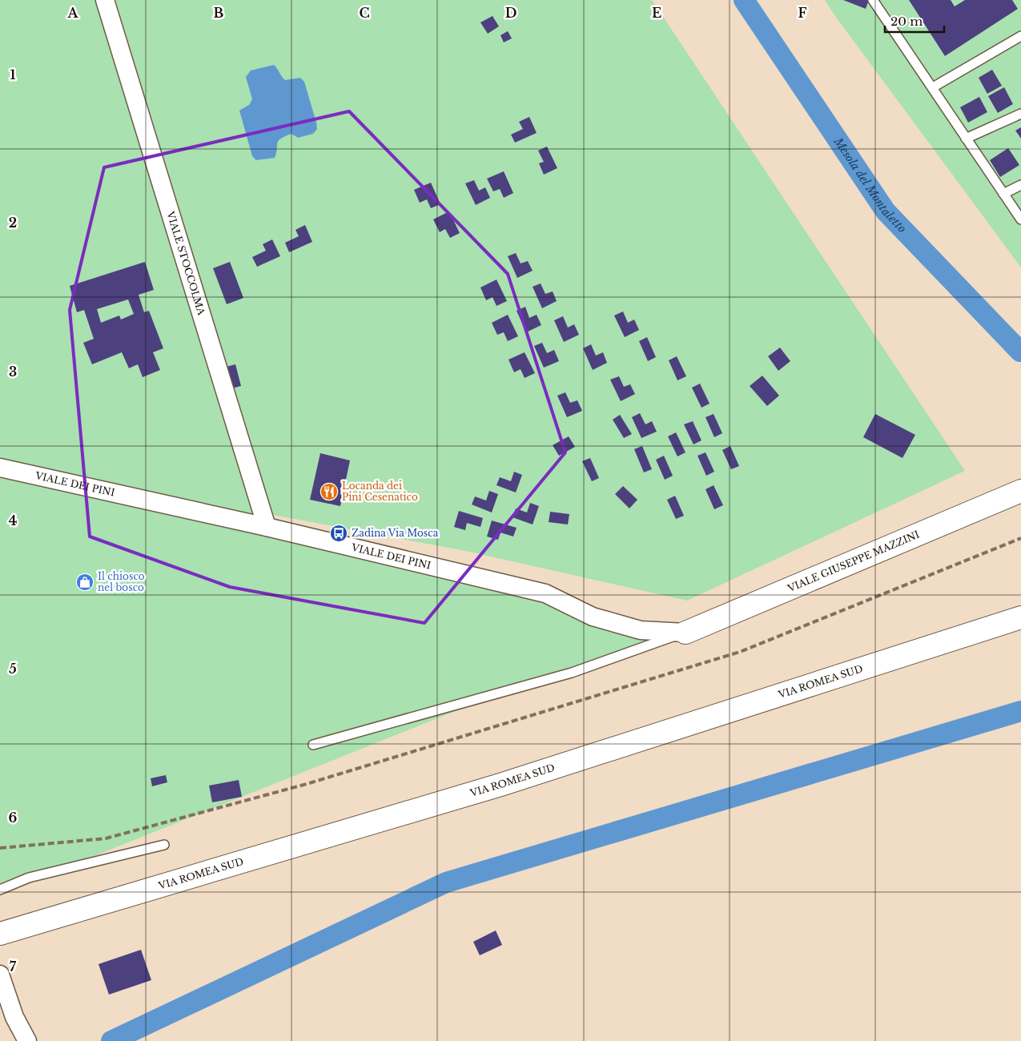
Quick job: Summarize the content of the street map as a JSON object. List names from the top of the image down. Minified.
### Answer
{"streets":{"main road":["VIALE GIUSEPPE MAZZINI","VIA ROMEA SUD"],"street":["VIALE STOCCOLMA","VIALE DEI PINI"]},"crossings":[["VIALE STOCCOLMA","VIALE DEI PINI"],["VIALE DEI PINI","VIALE GIUSEPPE MAZZINI"]],"water":["Mesola del Montaletto"],"places":{"restaurant":["Locanda dei Pini Cesenatico"],"bus stop":["Zadina Via Mosca"],"shop":["Il chiosco nel bosco"]},"scale_bar":"20 m","grid":{"columns":["A","B","C","D","E","F"],"rows":["1","2","3","4","5","6","7"]}}
